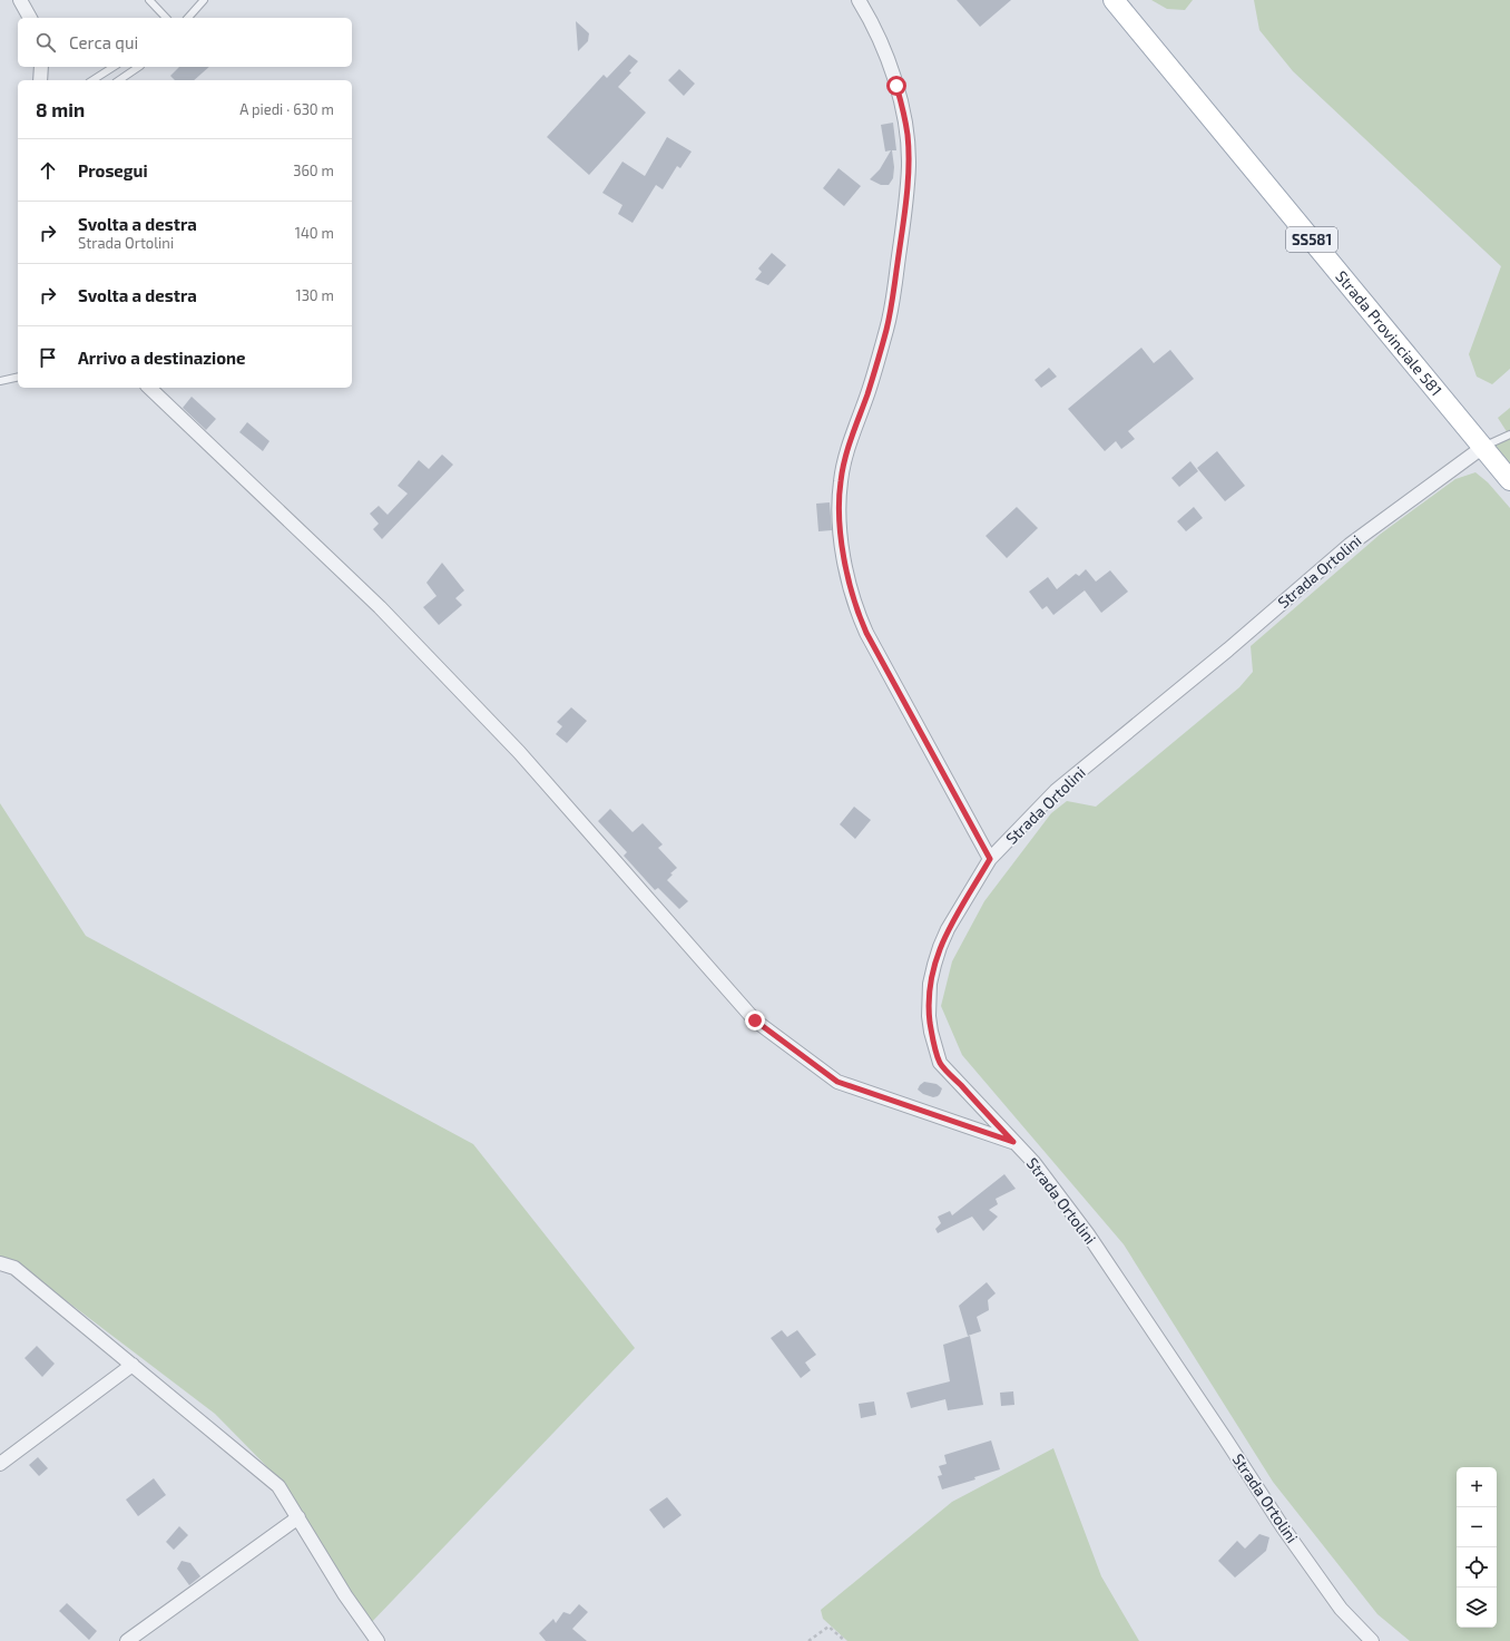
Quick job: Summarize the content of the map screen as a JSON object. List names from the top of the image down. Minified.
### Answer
{"streets":{"main road":["SS581","Strada Provinciale 581"],"street":["Strada Ortolini"]},"crossings":[["Strada Provinciale 581","Strada Ortolini"]],"page":{"search":"Cerca qui","heading":["8 min","A piedi · 630 m"],"list":[["Prosegui","360 m"],["Svolta a destra","Strada Ortolini","140 m"],["Svolta a destra","130 m"],"Arrivo a destinazione"],"map_buttons":["+","−"]}}
